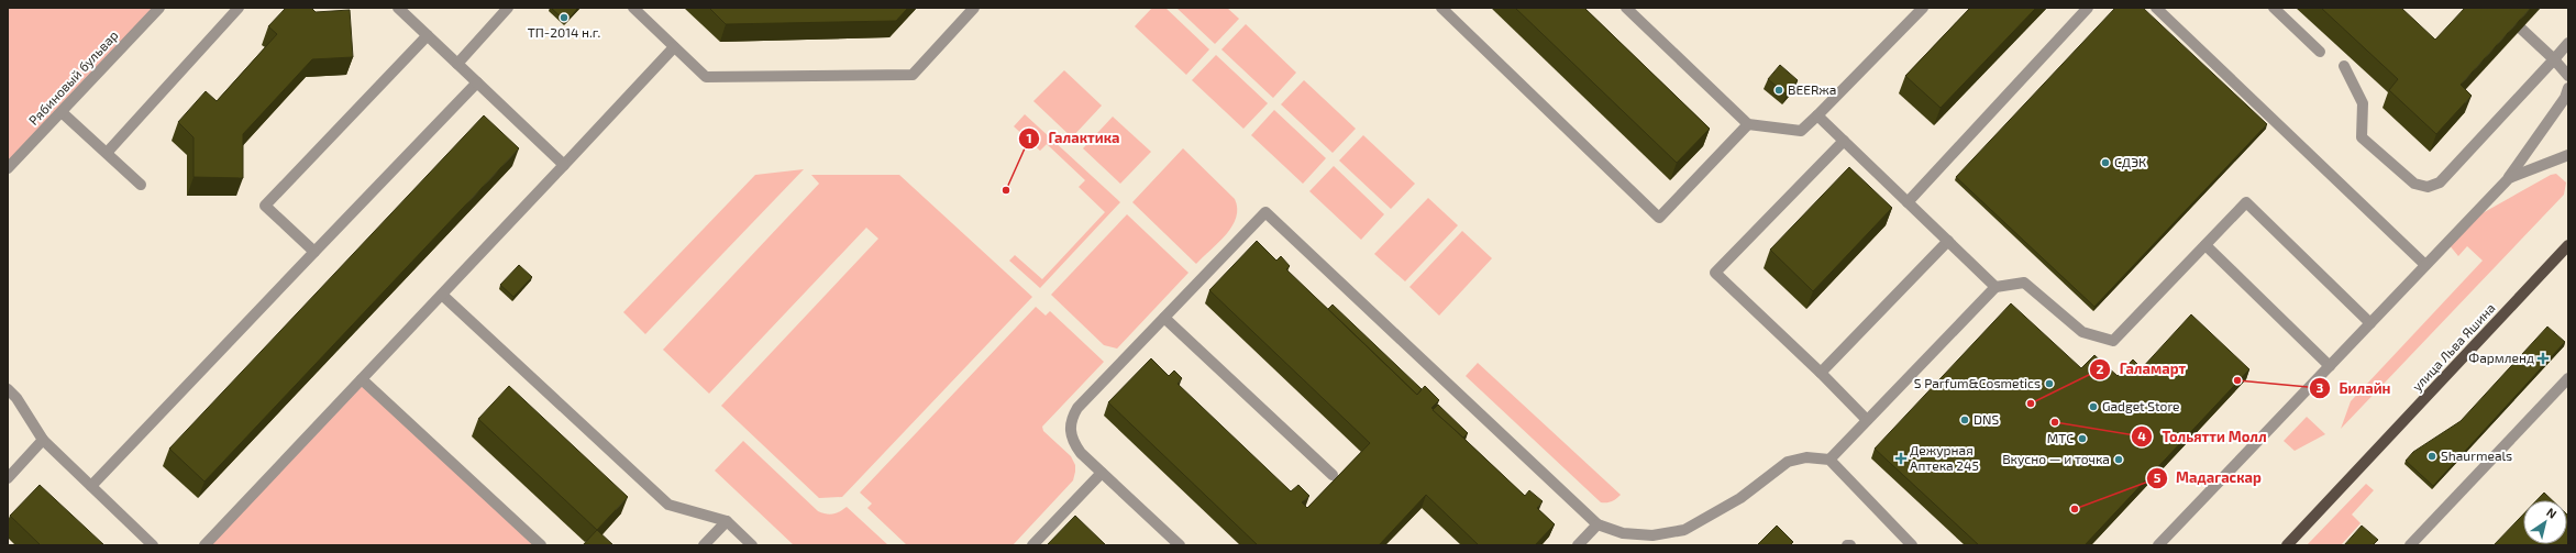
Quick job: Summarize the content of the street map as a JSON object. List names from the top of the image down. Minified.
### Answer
{"streets":{"main road":["улица Льва Яшина"],"street":["Рябиновый бульвар"]},"places":{"other":["ТП-2014 н.г.","BEERжа","СДЭК","Галактика","Билайн","S Parfum&Cosmetics","Галамарт","Gadget Store","DNS","Тольятти Молл","МТС","Shaurmeals","Вкусно — и точка","Мадагаскар"],"health":["Фармленд","Дежурная Аптека 245"]},"north":"top right"}
